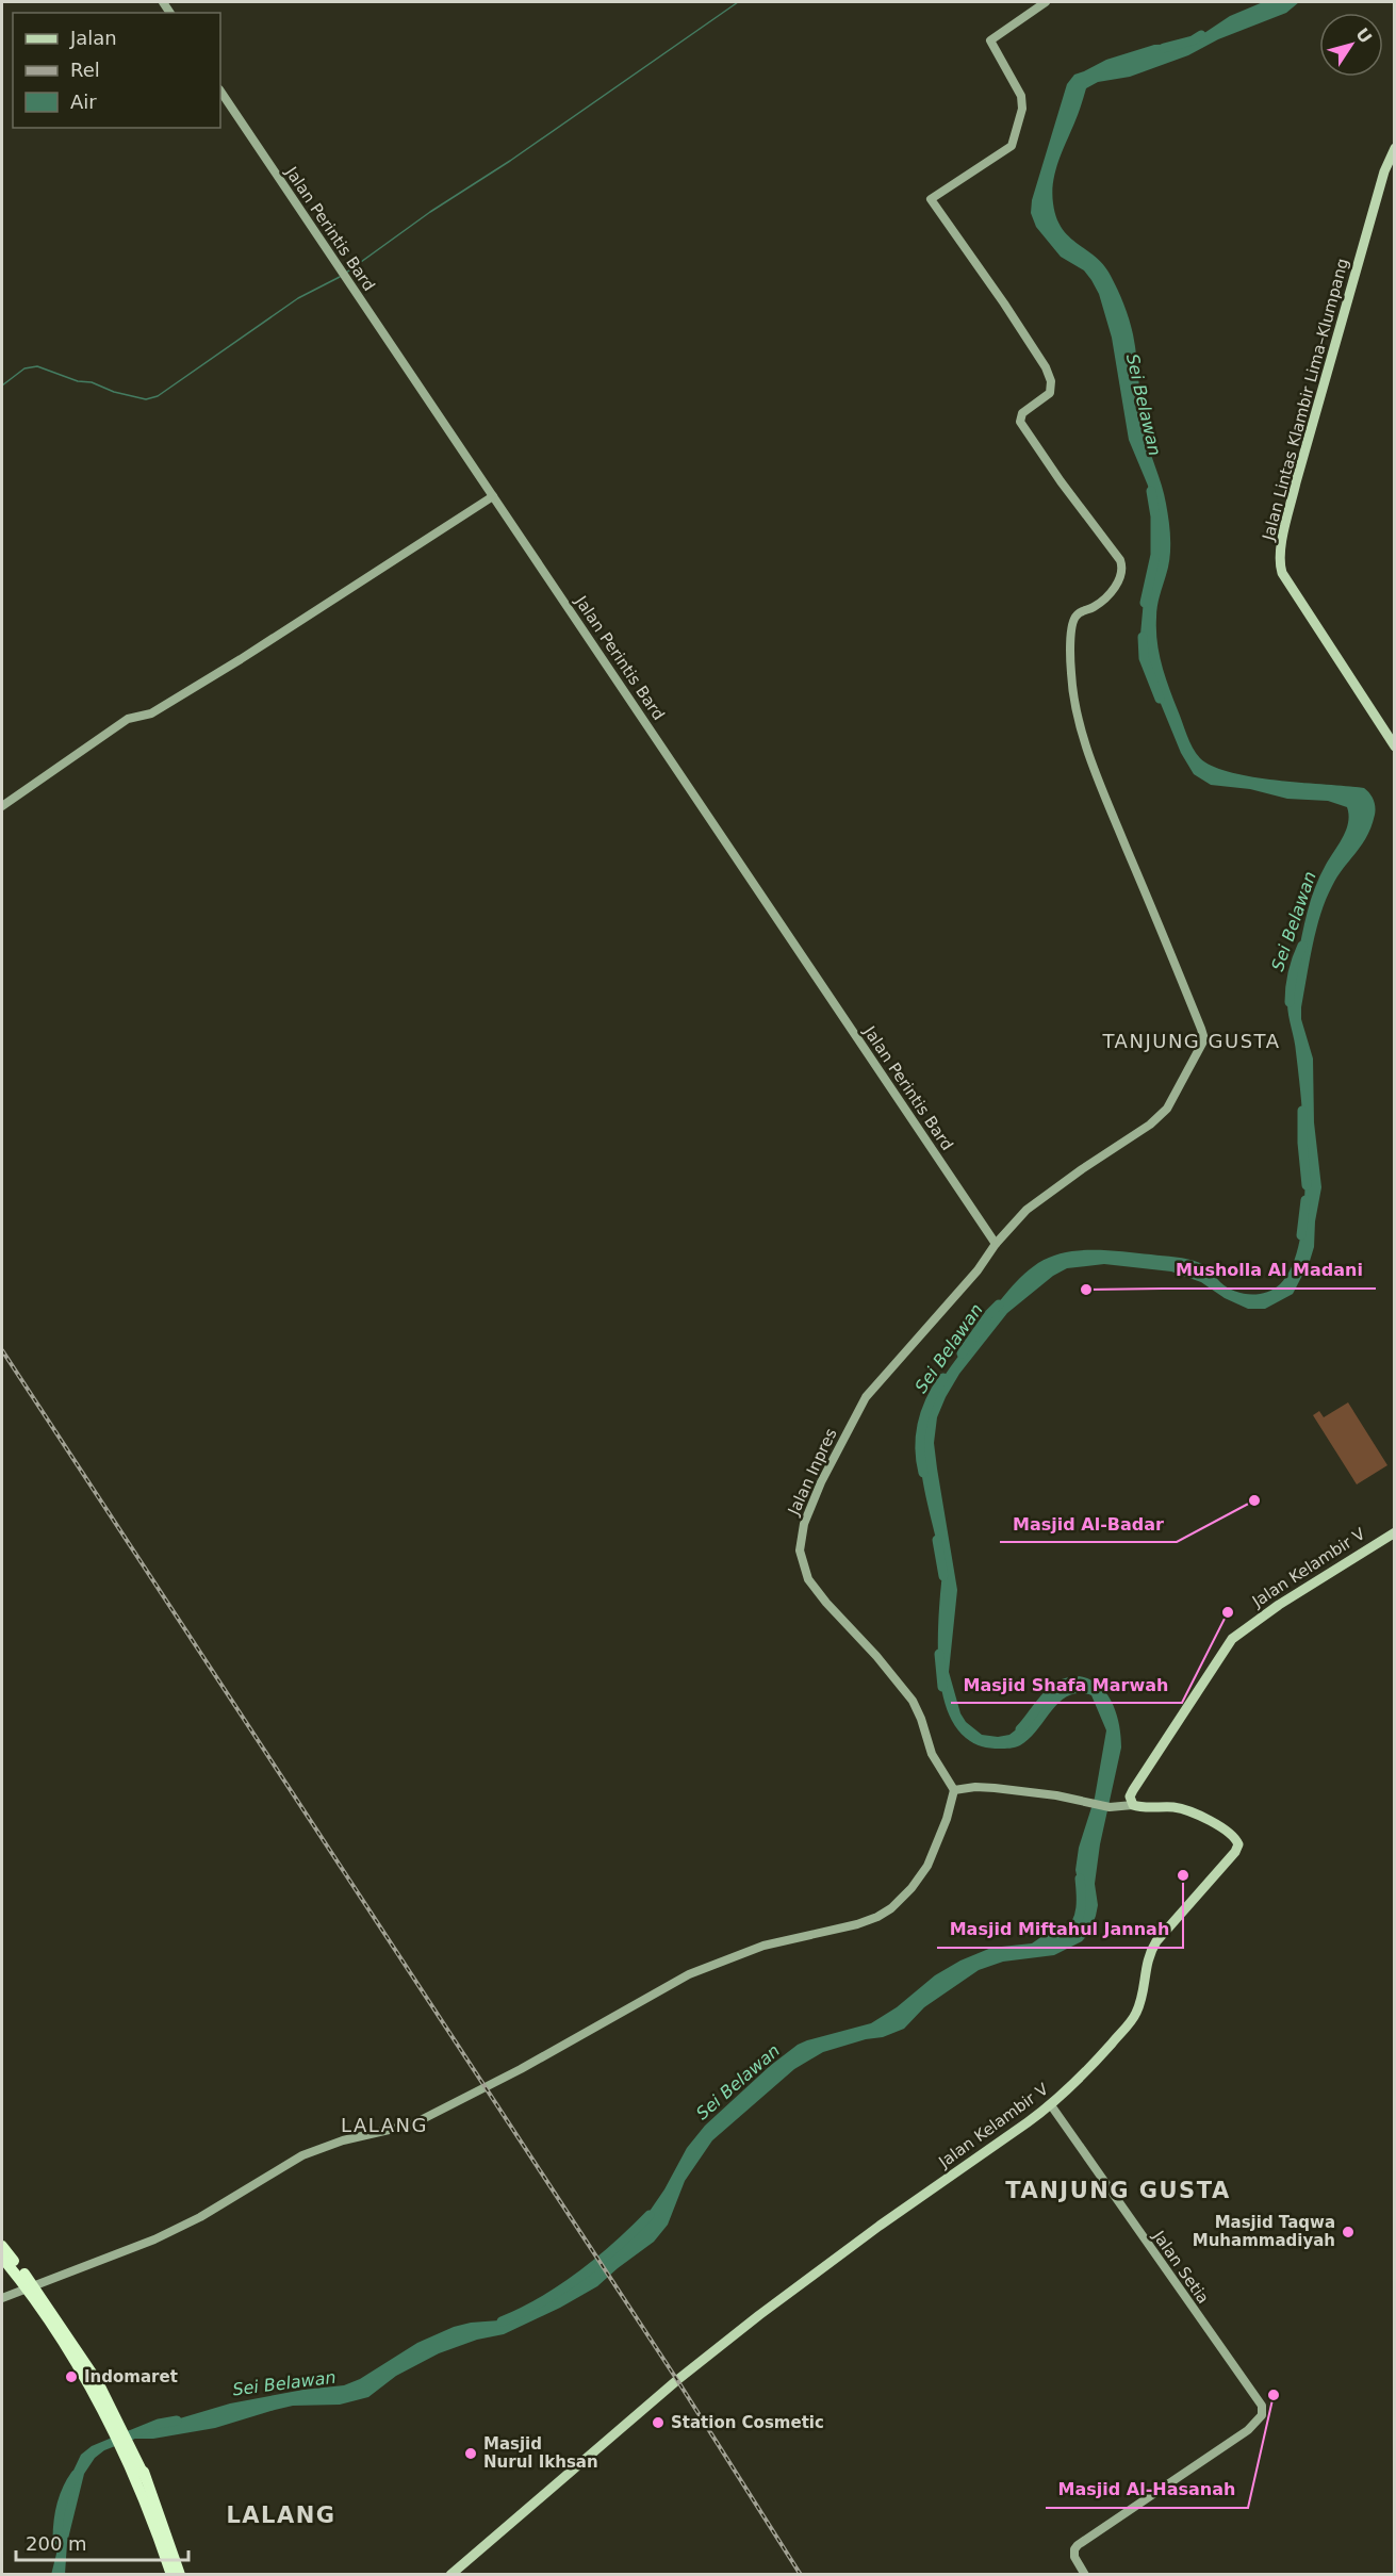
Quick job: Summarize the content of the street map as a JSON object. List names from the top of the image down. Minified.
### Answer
{"streets":{"main road":["Jalan Lintas Klambir Lima–Klumpang","Jalan Kelambir V"],"street":["Jalan Perintis Bard","Jalan Inpres","Jalan Setia"]},"crossings":[["Jalan Perintis Bard","Jalan Inpres"],["Jalan Kelambir V","Jalan Setia"]],"districts":["TANJUNG GUSTA","LALANG","TANJUNG GUSTA","LALANG"],"water":["Sei Belawan"],"places":["Musholla Al Madani","Masjid Al-Badar","Masjid Shafa Marwah","Masjid Miftahul Jannah","Masjid Taqwa Muhammadiyah","Indomaret","Masjid Al-Hasanah","Station Cosmetic","Masjid Nurul Ikhsan"],"legend":["Jalan","Rel","Air"],"scale_bar":"200 m","north":"top right"}
